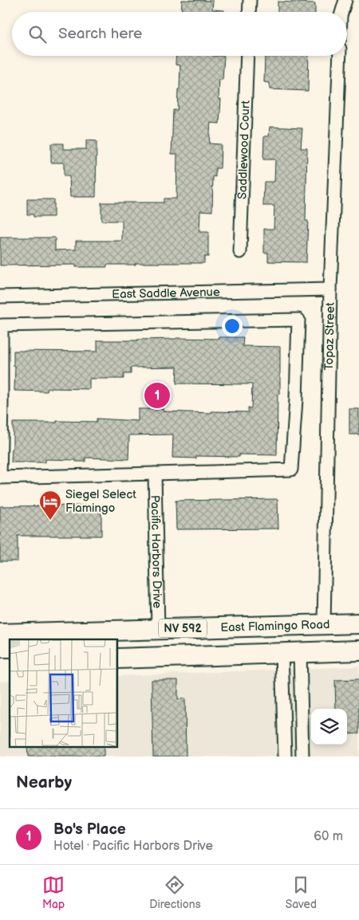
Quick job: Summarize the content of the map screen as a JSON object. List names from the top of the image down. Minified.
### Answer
{"streets":{"main road":["East Flamingo Road","NV 592"],"street":["Saddlewood Court","East Saddle Avenue","Topaz Street","Pacific Harbors Drive"]},"crossings":[["East Saddle Avenue","Topaz Street"],["Topaz Street","East Flamingo Road"],["Pacific Harbors Drive","East Flamingo Road"]],"places":{"hotel":["Siegel Select Flamingo"]},"page":{"search":"Search here","pins":"1","heading":"Nearby","list":[{"mark":"1","name":"Bo's Place","note":"Hotel · Pacific Harbors Drive","value":"60 m"}],"nav":["Map","Directions","Saved"]}}
